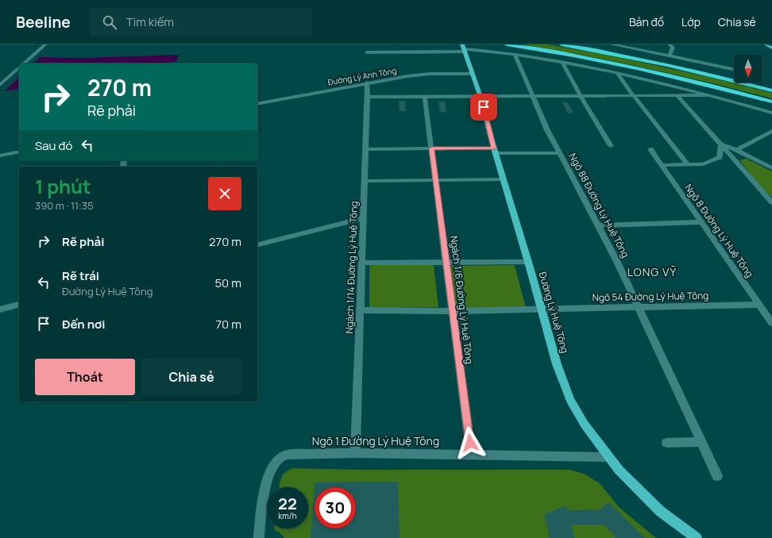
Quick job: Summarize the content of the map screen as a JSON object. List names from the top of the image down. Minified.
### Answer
{"streets":{"main road":["Đường Lý Huệ Tông"],"street":["Đường Lý Anh Tông","Ngõ 88 Đường Lý Huệ Tông","Ngõ 8 Đường Lý Huệ Tông","Ngách 1/14 Đường Lý Huệ Tông","Ngõ 54 Đường Lý Huệ Tông","Ngách 1/6 Đường Lý Huệ Tông","Ngõ 1 Đường Lý Huệ Tông"]},"crossings":[["Đường Lý Anh Tông","Ngách 1/14 Đường Lý Huệ Tông"],["Đường Lý Anh Tông","Đường Lý Huệ Tông"],["Ngõ 88 Đường Lý Huệ Tông","Ngách 1/14 Đường Lý Huệ Tông"],["Ngõ 88 Đường Lý Huệ Tông","Ngõ 54 Đường Lý Huệ Tông"],["Ngõ 88 Đường Lý Huệ Tông","Ngách 1/6 Đường Lý Huệ Tông"],["Ngõ 88 Đường Lý Huệ Tông","Đường Lý Huệ Tông"],["Ngõ 8 Đường Lý Huệ Tông","Ngõ 54 Đường Lý Huệ Tông"],["Ngách 1/14 Đường Lý Huệ Tông","Ngõ 54 Đường Lý Huệ Tông"],["Ngách 1/14 Đường Lý Huệ Tông","Ngõ 1 Đường Lý Huệ Tông"],["Ngõ 54 Đường Lý Huệ Tông","Ngách 1/6 Đường Lý Huệ Tông"],["Ngõ 54 Đường Lý Huệ Tông","Đường Lý Huệ Tông"],["Ngách 1/6 Đường Lý Huệ Tông","Ngõ 1 Đường Lý Huệ Tông"],["Đường Lý Huệ Tông","Ngõ 1 Đường Lý Huệ Tông"]],"districts":["LONG VỸ"],"north":"bottom","page":{"header":"Beeline","search":"Tìm kiếm","nav":["Bản đồ","Lớp","Chia sẻ"],"turn":["270 m","Rẽ phải"],"then":"Sau đó","heading":["1 phút","390 m · 11:35"],"list":[{"name":"Rẽ phải","value":"270 m"},{"name":"Rẽ trái","note":"Đường Lý Huệ Tông","value":"50 m"},{"name":"Đến nơi","value":"70 m"}],"buttons":["Thoát","Chia sẻ"],"speed":"22 km/h","limit":"30"}}
